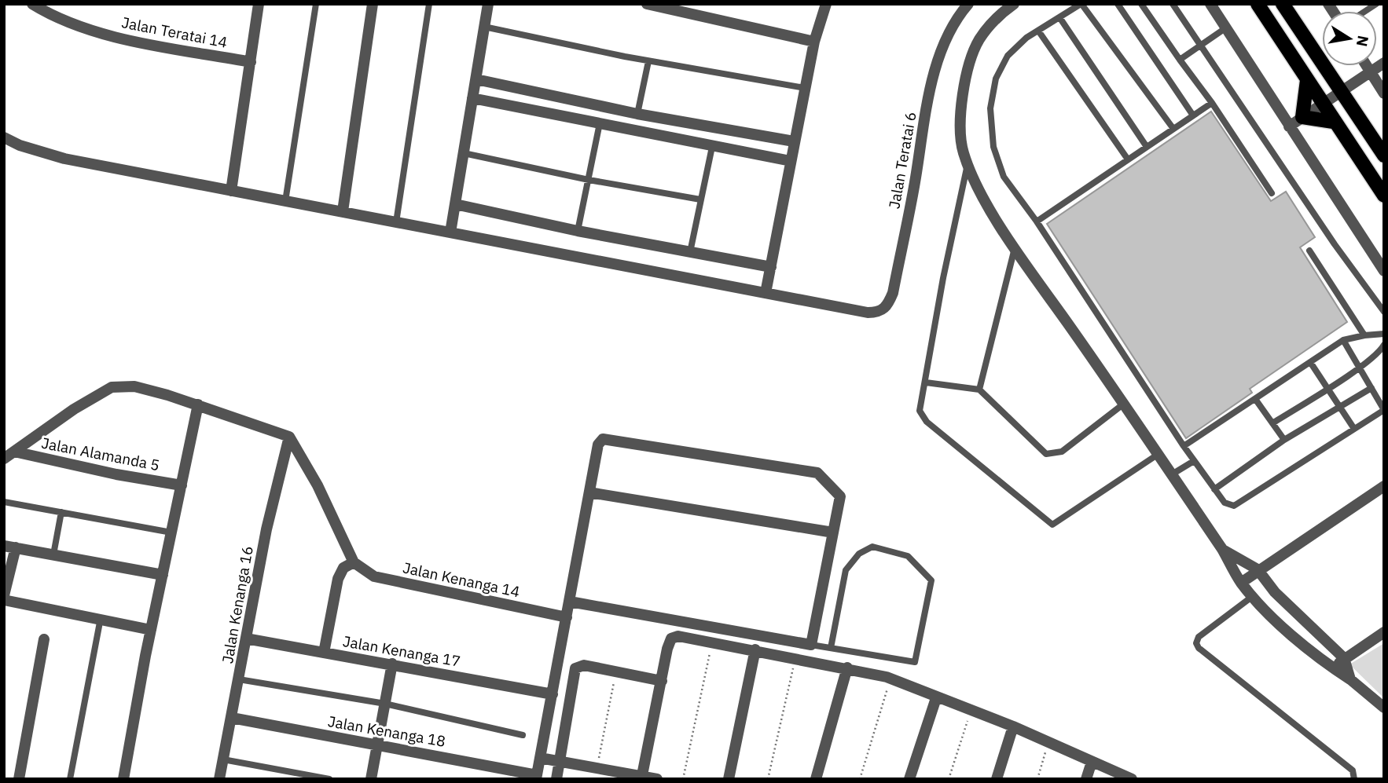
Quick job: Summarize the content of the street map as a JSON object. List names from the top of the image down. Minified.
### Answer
{"streets":{"street":["Jalan Teratai 14","Jalan Teratai 6","Jalan Alamanda 5","Jalan Kenanga 14","Jalan Kenanga 16","Jalan Kenanga 17","Jalan Kenanga 18"]},"crossings":[["Jalan Kenanga 16","Jalan Kenanga 17"],["Jalan Kenanga 16","Jalan Kenanga 18"]],"north":"right"}
